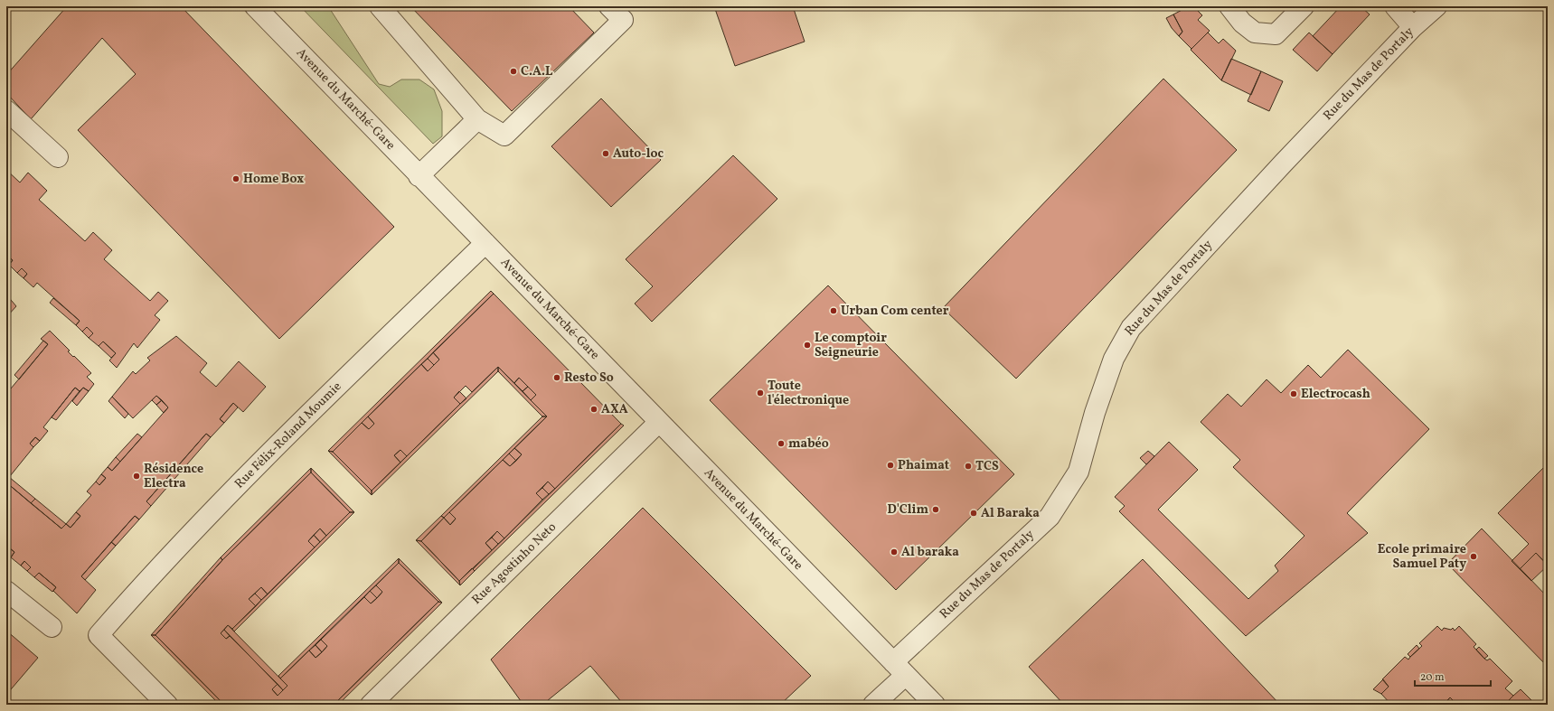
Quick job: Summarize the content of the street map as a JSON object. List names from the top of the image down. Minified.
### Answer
{"streets":{"street":["Rue du Mas de Portaly","Avenue du Marché-Gare","Rue Félix-Roland Moumie","Rue Agostinho Neto"]},"crossings":[["Rue du Mas de Portaly","Avenue du Marché-Gare"],["Avenue du Marché-Gare","Rue Félix-Roland Moumie"],["Avenue du Marché-Gare","Rue Agostinho Neto"]],"places":["C.A.L","Auto-loc","Home Box","Urban Com center","Le comptoir Seigneurie","Resto So","Toute l'électronique","Electrocash","AXA","mabéo","Phaimat","TCS","Résidence Electra","D'Clim","Al Baraka","Al baraka","Ecole primaire Samuel Paty"],"scale_bar":"20 m"}
